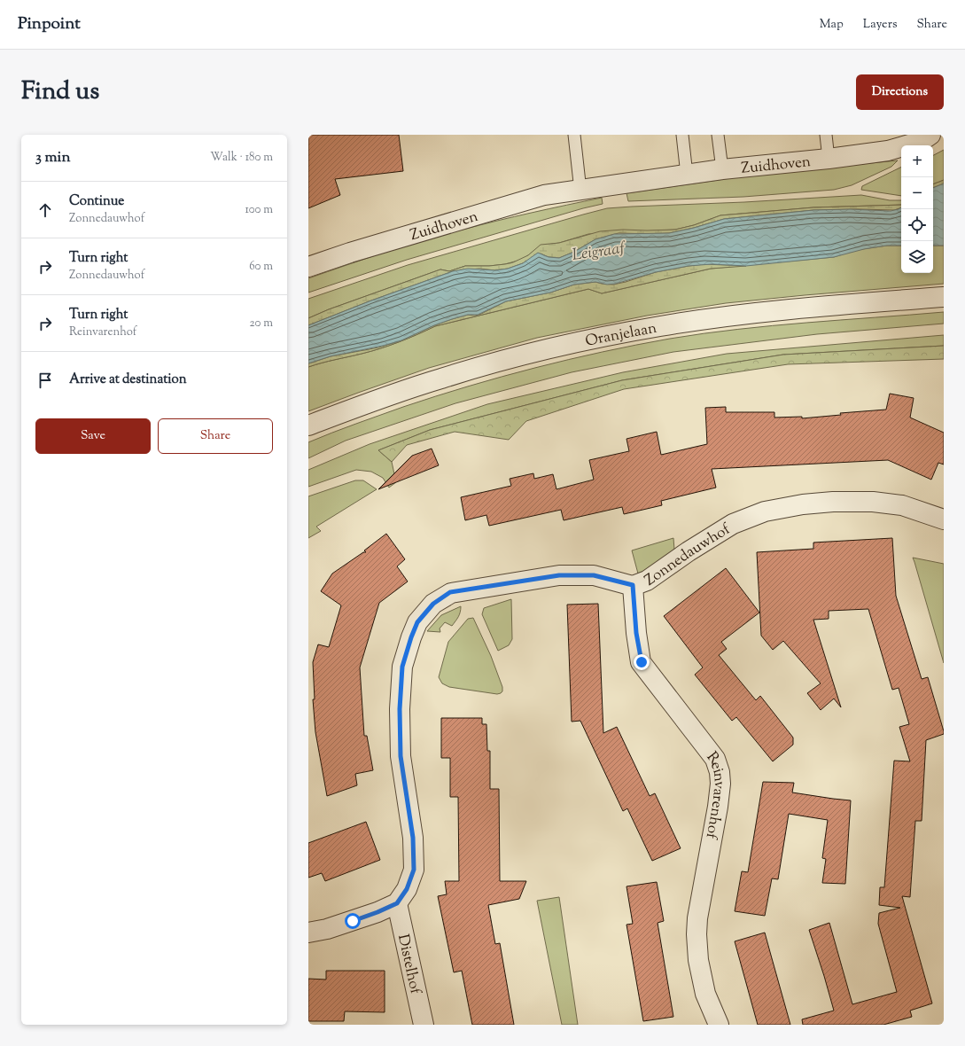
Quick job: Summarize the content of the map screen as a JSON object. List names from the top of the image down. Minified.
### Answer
{"streets":{"street":["Zuidhoven","Oranjelaan","Zonnedauwhof","Reinvarenhof","Distelhof"]},"crossings":[["Zonnedauwhof","Reinvarenhof"],["Zonnedauwhof","Distelhof"]],"water":["Leigraaf"],"page":{"header":"Pinpoint","nav":["Map","Layers","Share"],"title":"Find us","buttons":["Directions",["Save","Share"]],"heading":["3 min","Walk · 180 m"],"map_buttons":["+","−"],"list":[["Continue","Zonnedauwhof","100 m"],["Turn right","Zonnedauwhof","60 m"],["Turn right","Reinvarenhof","20 m"],"Arrive at destination"]}}
